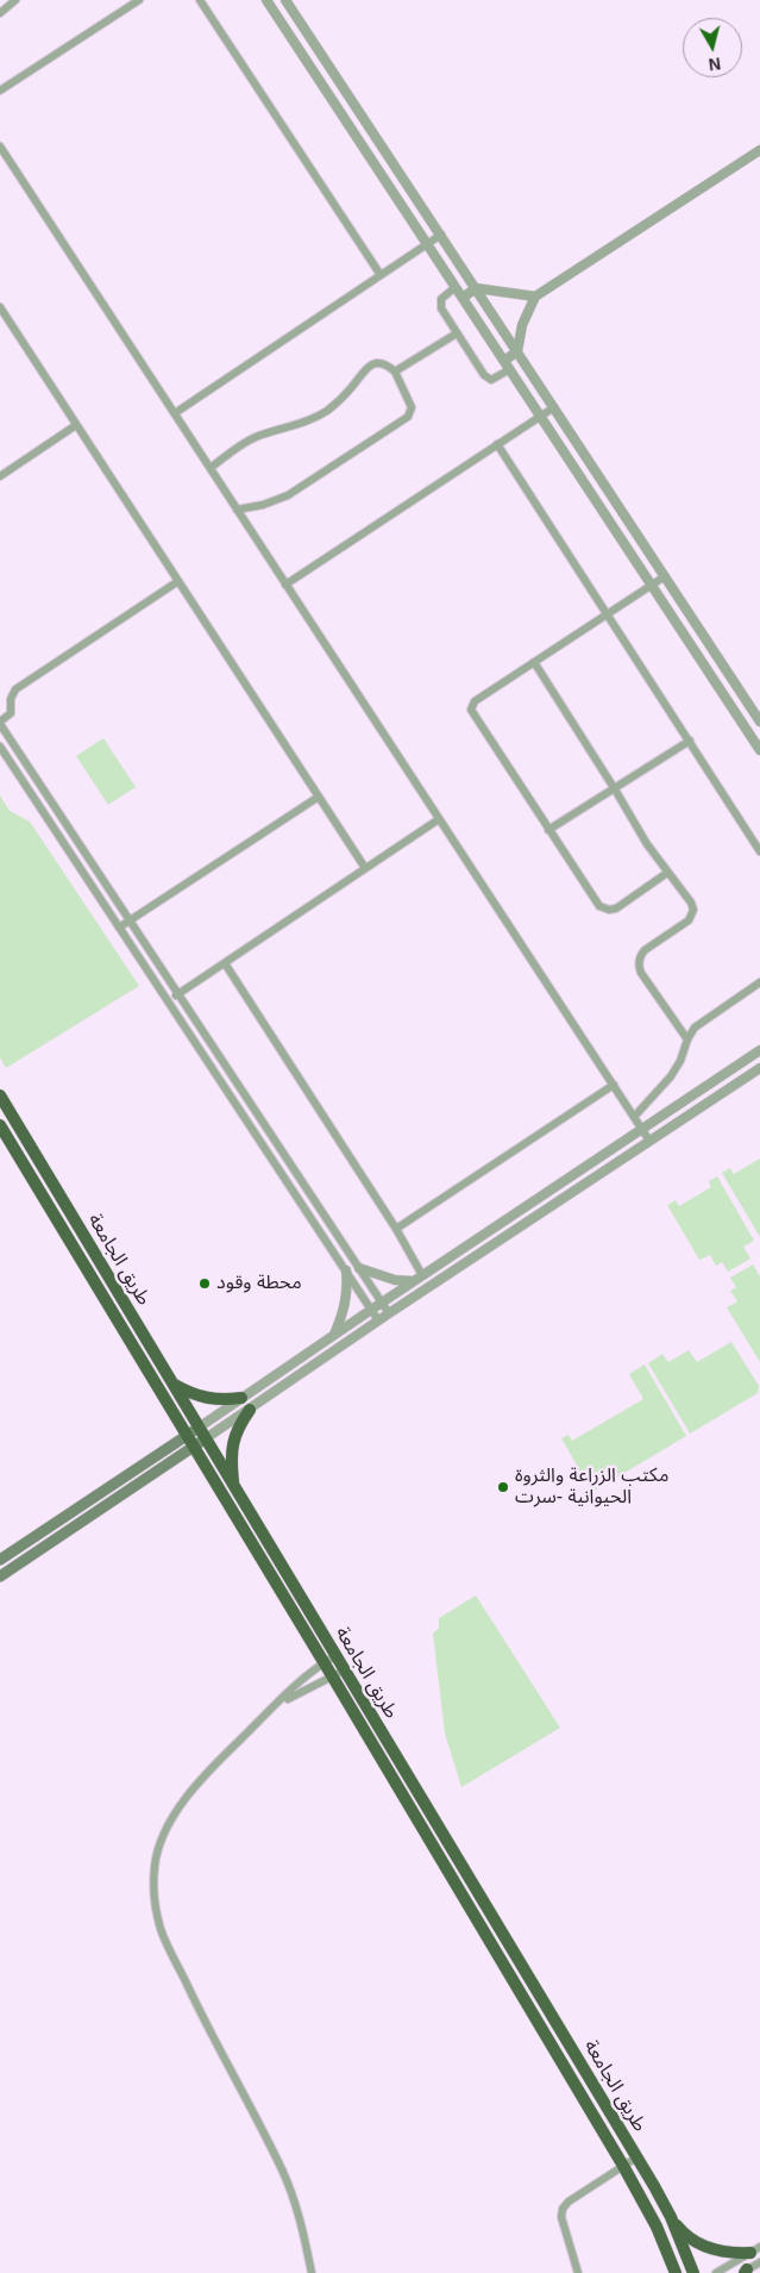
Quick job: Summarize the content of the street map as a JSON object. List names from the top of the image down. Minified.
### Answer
{"streets":{"highway":["طريق الجامعة"]},"places":["محطة وقود","مكتب الزراعة والثروة الحيوانية -سرت"],"north":"bottom"}
